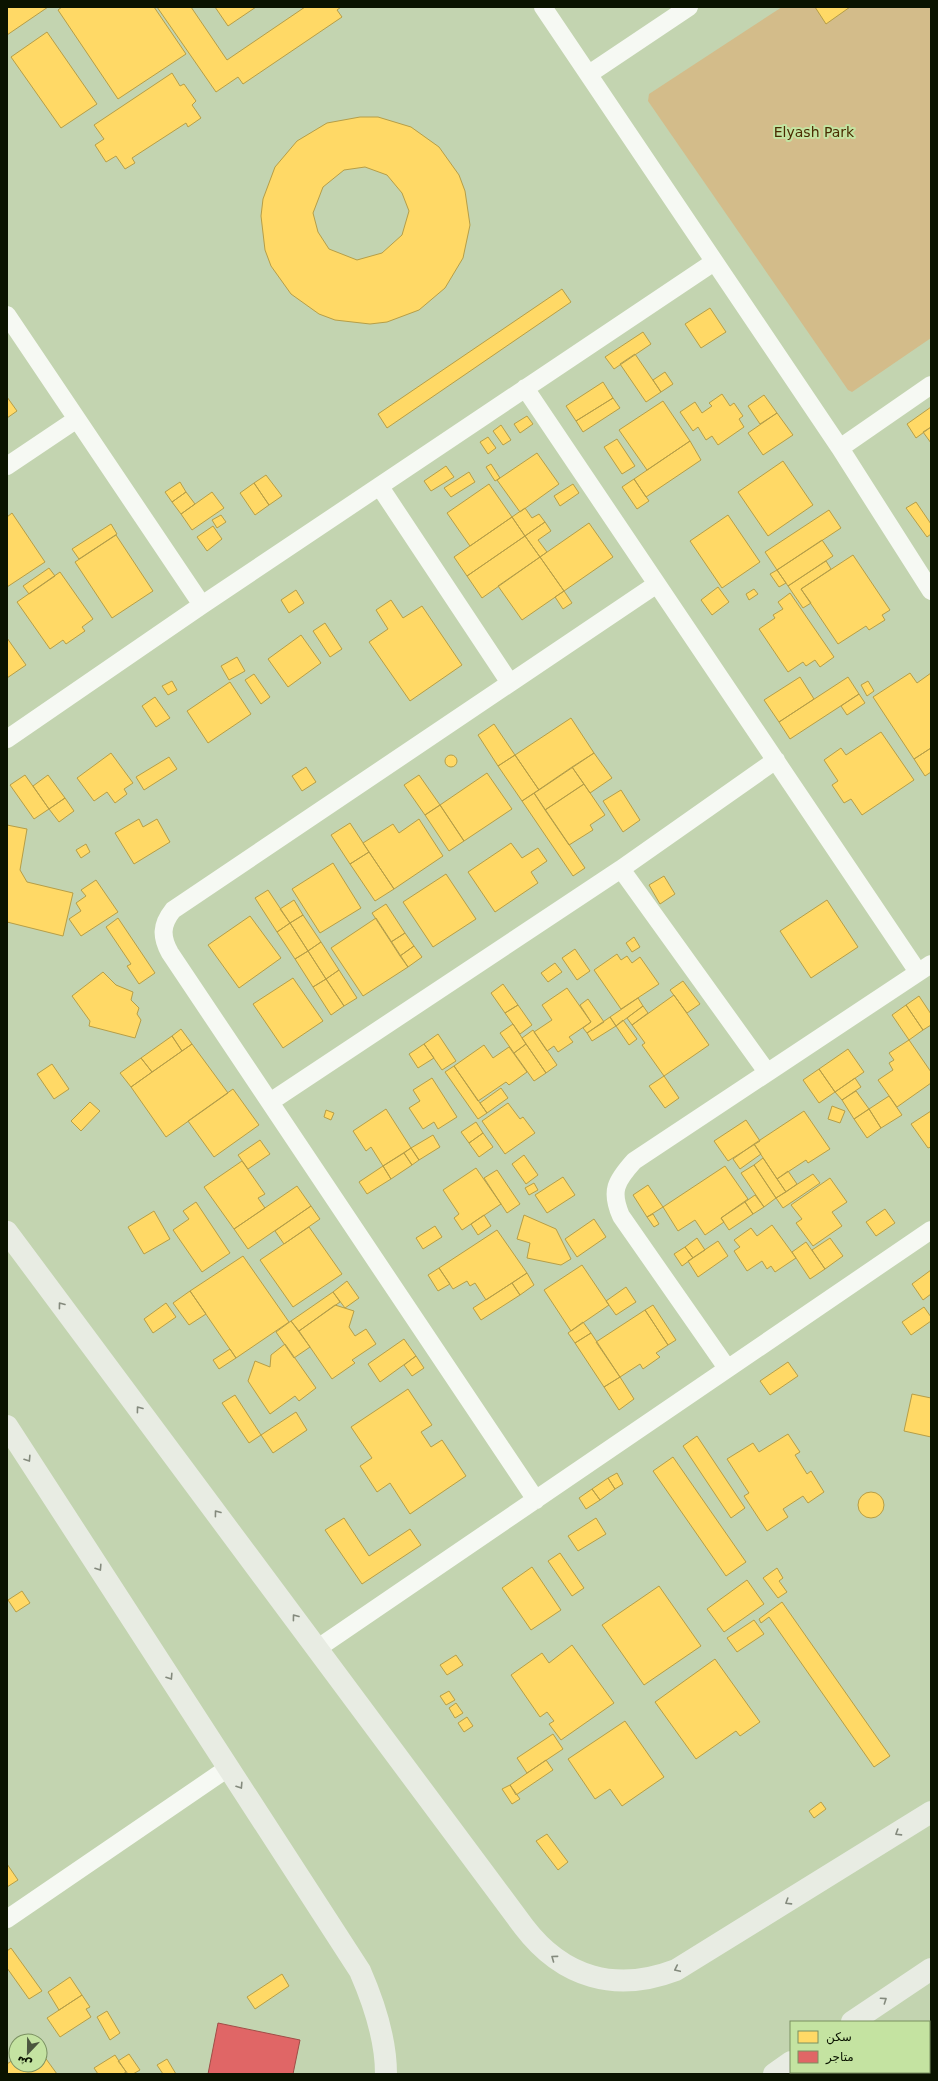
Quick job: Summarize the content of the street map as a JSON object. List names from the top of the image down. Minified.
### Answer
{"parks":["Elyash Park"],"legend":["سكن","متاجر"],"north":"bottom"}
